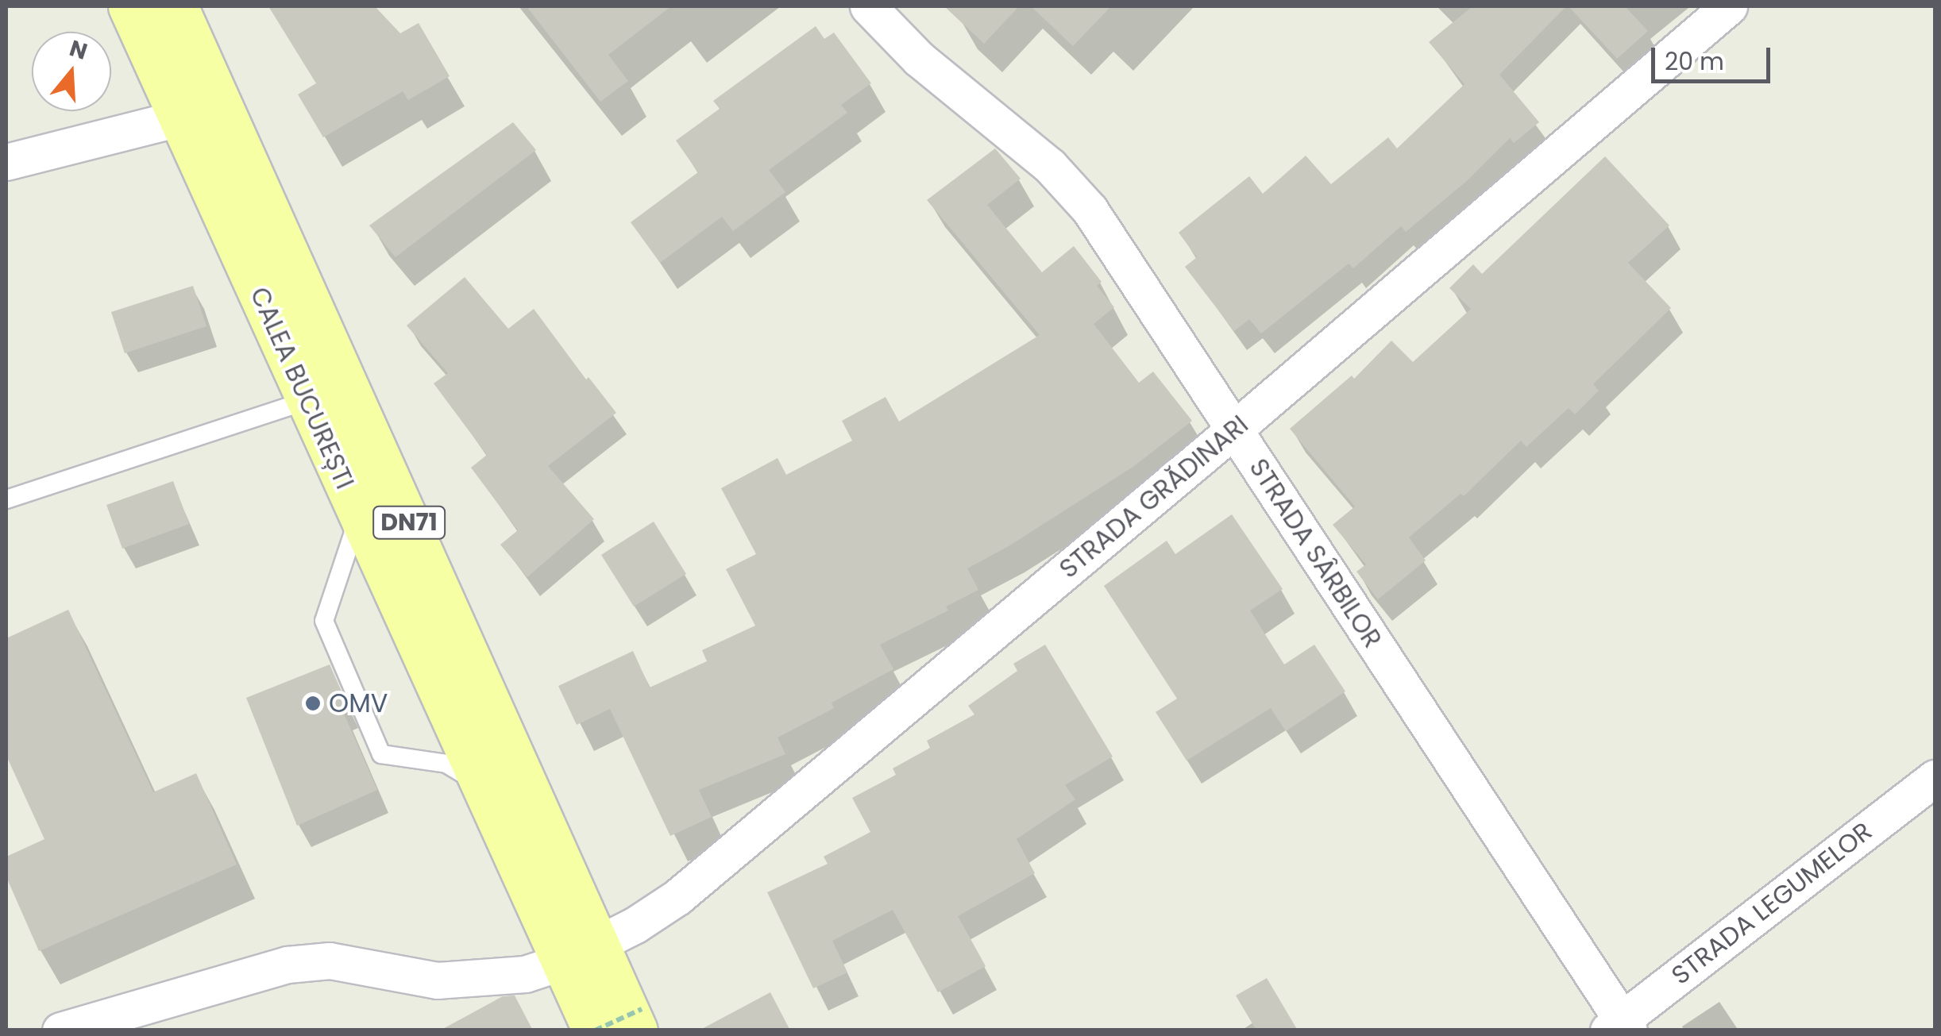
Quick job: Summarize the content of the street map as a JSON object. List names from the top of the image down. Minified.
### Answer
{"streets":{"main road":["CALEA BUCUREȘTI","DN71"],"street":["STRADA GRĂDINARI","STRADA SÂRBILOR","STRADA LEGUMELOR"]},"crossings":[["CALEA BUCUREȘTI","STRADA GRĂDINARI"],["STRADA GRĂDINARI","STRADA SÂRBILOR"],["STRADA SÂRBILOR","STRADA LEGUMELOR"]],"places":["OMV"],"scale_bar":"20 m","north":"top"}
